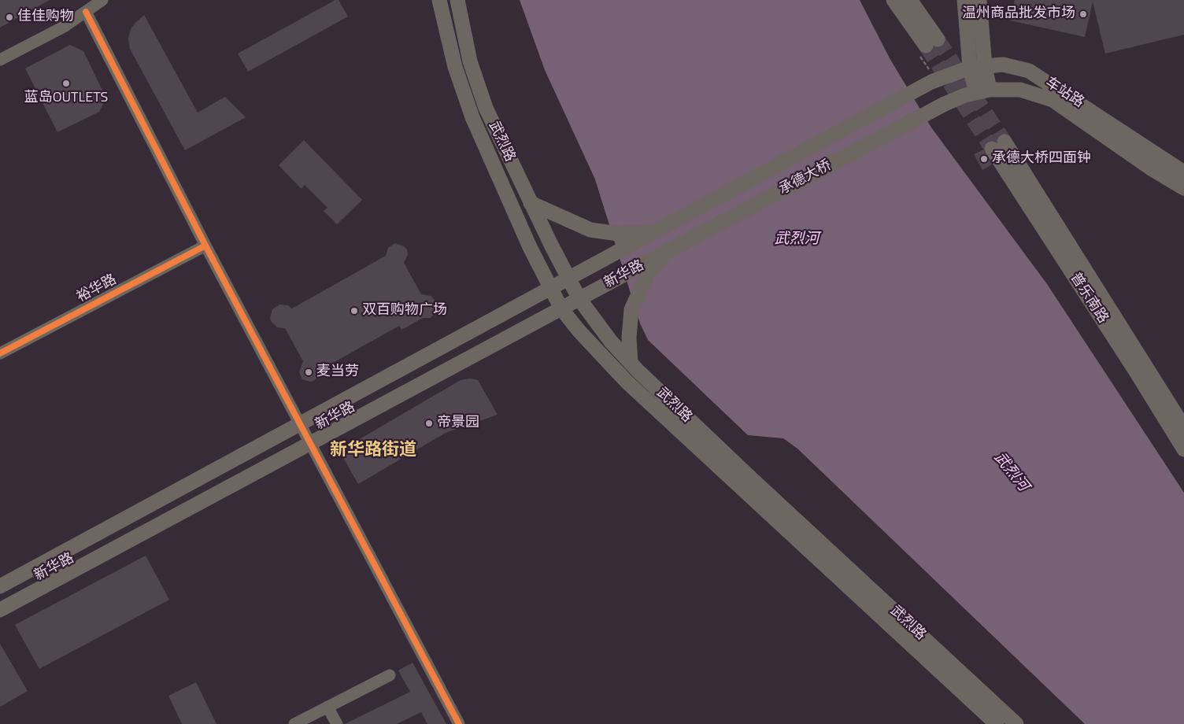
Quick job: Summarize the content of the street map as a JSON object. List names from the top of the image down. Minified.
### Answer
{"streets":{"main road":["车站路","武烈路","承德大桥","新华路","普乐南路"],"street":["裕华路"]},"crossings":[["车站路","承德大桥"],["武烈路","新华路"],["承德大桥","新华路"]],"districts":["新华路街道"],"water":["武烈河"],"places":["温州商品批发市场","佳佳购物","蓝岛OUTLETS","承德大桥四面钟","双百购物广场","麦当劳","帝景园"]}
